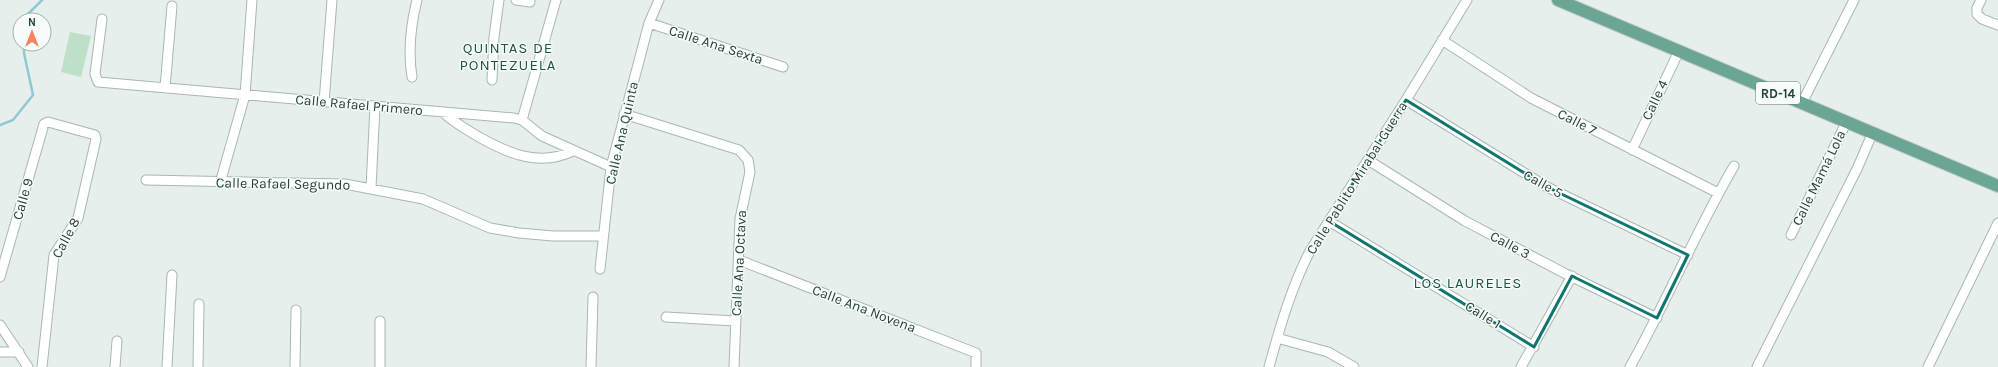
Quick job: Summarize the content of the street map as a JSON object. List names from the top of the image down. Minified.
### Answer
{"streets":{"main road":["RD-14"],"street":["Calle Ana Sexta","Calle 4","Calle Rafael Primero","Calle 7","Calle Ana Quinta","Calle Pablito Mirabal Guerra","Calle Mamá Lola","Calle Rafael Segundo","Calle 5","Calle 9","Calle 8","Calle 3","Calle Ana Octava","Calle Ana Novena","Calle 1"]},"crossings":[["Calle Ana Sexta","Calle Ana Quinta"],["RD-14","Calle 4"],["RD-14","Calle Mamá Lola"],["Calle 4","Calle 7"],["Calle 7","Calle Pablito Mirabal Guerra"],["Calle Ana Quinta","Calle Rafael Segundo"],["Calle Ana Quinta","Calle Ana Octava"],["Calle Pablito Mirabal Guerra","Calle 5"],["Calle Pablito Mirabal Guerra","Calle 3"],["Calle Pablito Mirabal Guerra","Calle 1"],["Calle 9","Calle 8"],["Calle Ana Octava","Calle Ana Novena"]],"districts":["QUINTAS DE PONTEZUELA","LOS LAURELES"],"north":"top"}
